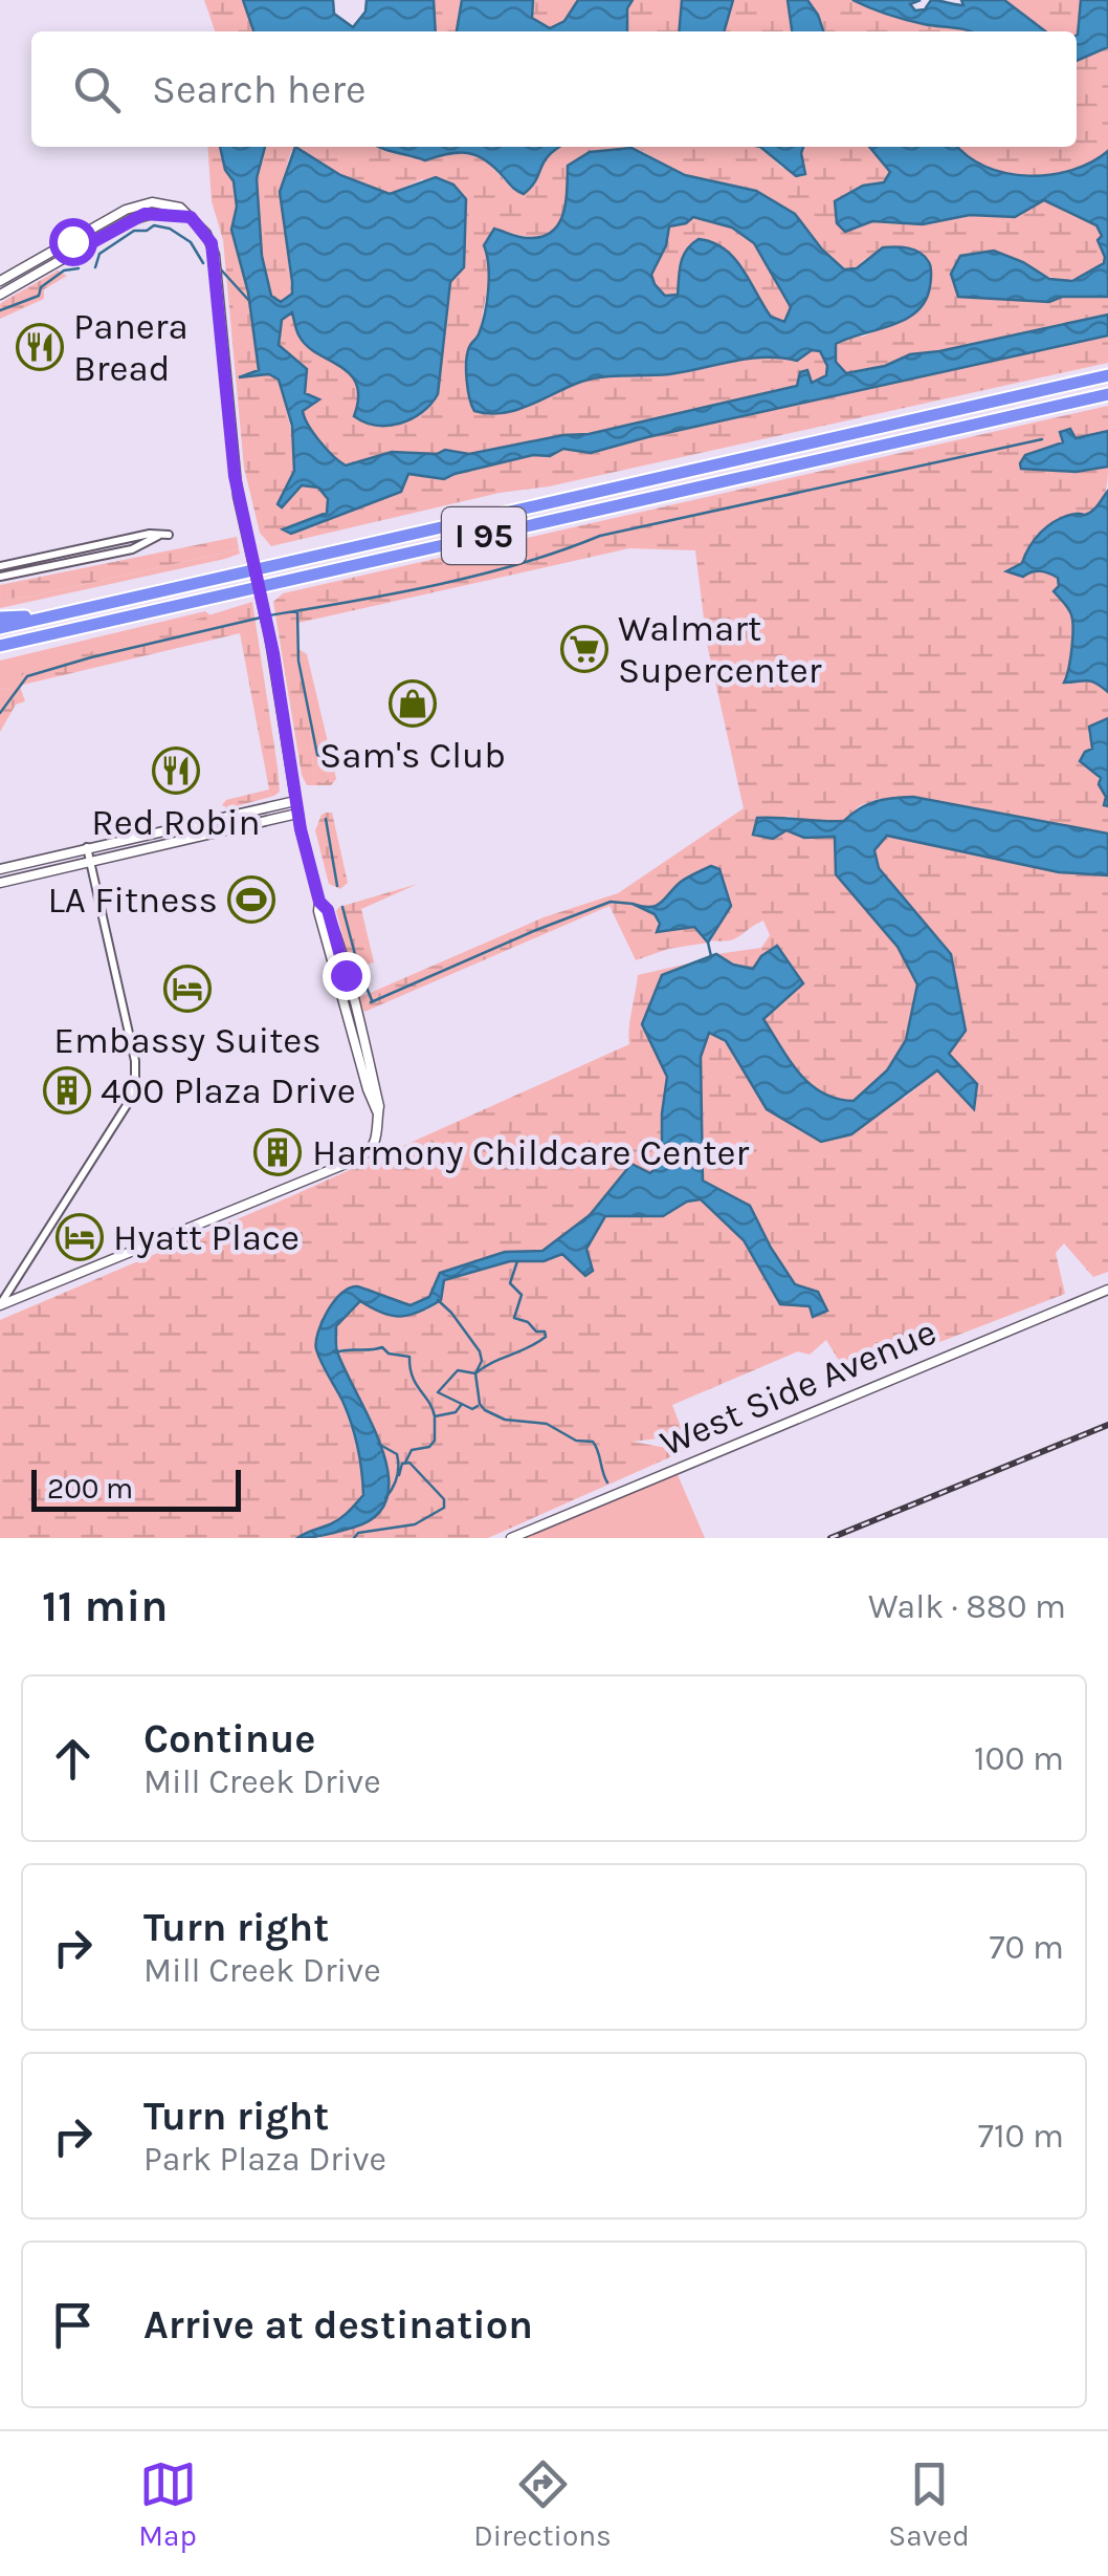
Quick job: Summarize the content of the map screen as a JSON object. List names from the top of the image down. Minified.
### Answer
{"streets":{"highway":["I 95"],"street":["West Side Avenue"]},"places":{"restaurant":["Panera Bread","Red Robin"],"supermarket":["Walmart Supercenter"],"shop":["Sam's Club"],"sports":["LA Fitness"],"hotel":["Embassy Suites","Hyatt Place"],"building":["400 Plaza Drive","Harmony Childcare Center"]},"scale_bar":"200 m","page":{"search":"Search here","scale":"200 m","heading":["11 min","Walk · 880 m"],"list":[["Continue","Mill Creek Drive","100 m"],["Turn right","Mill Creek Drive","70 m"],["Turn right","Park Plaza Drive","710 m"],"Arrive at destination"],"nav":["Map","Directions","Saved"]}}
